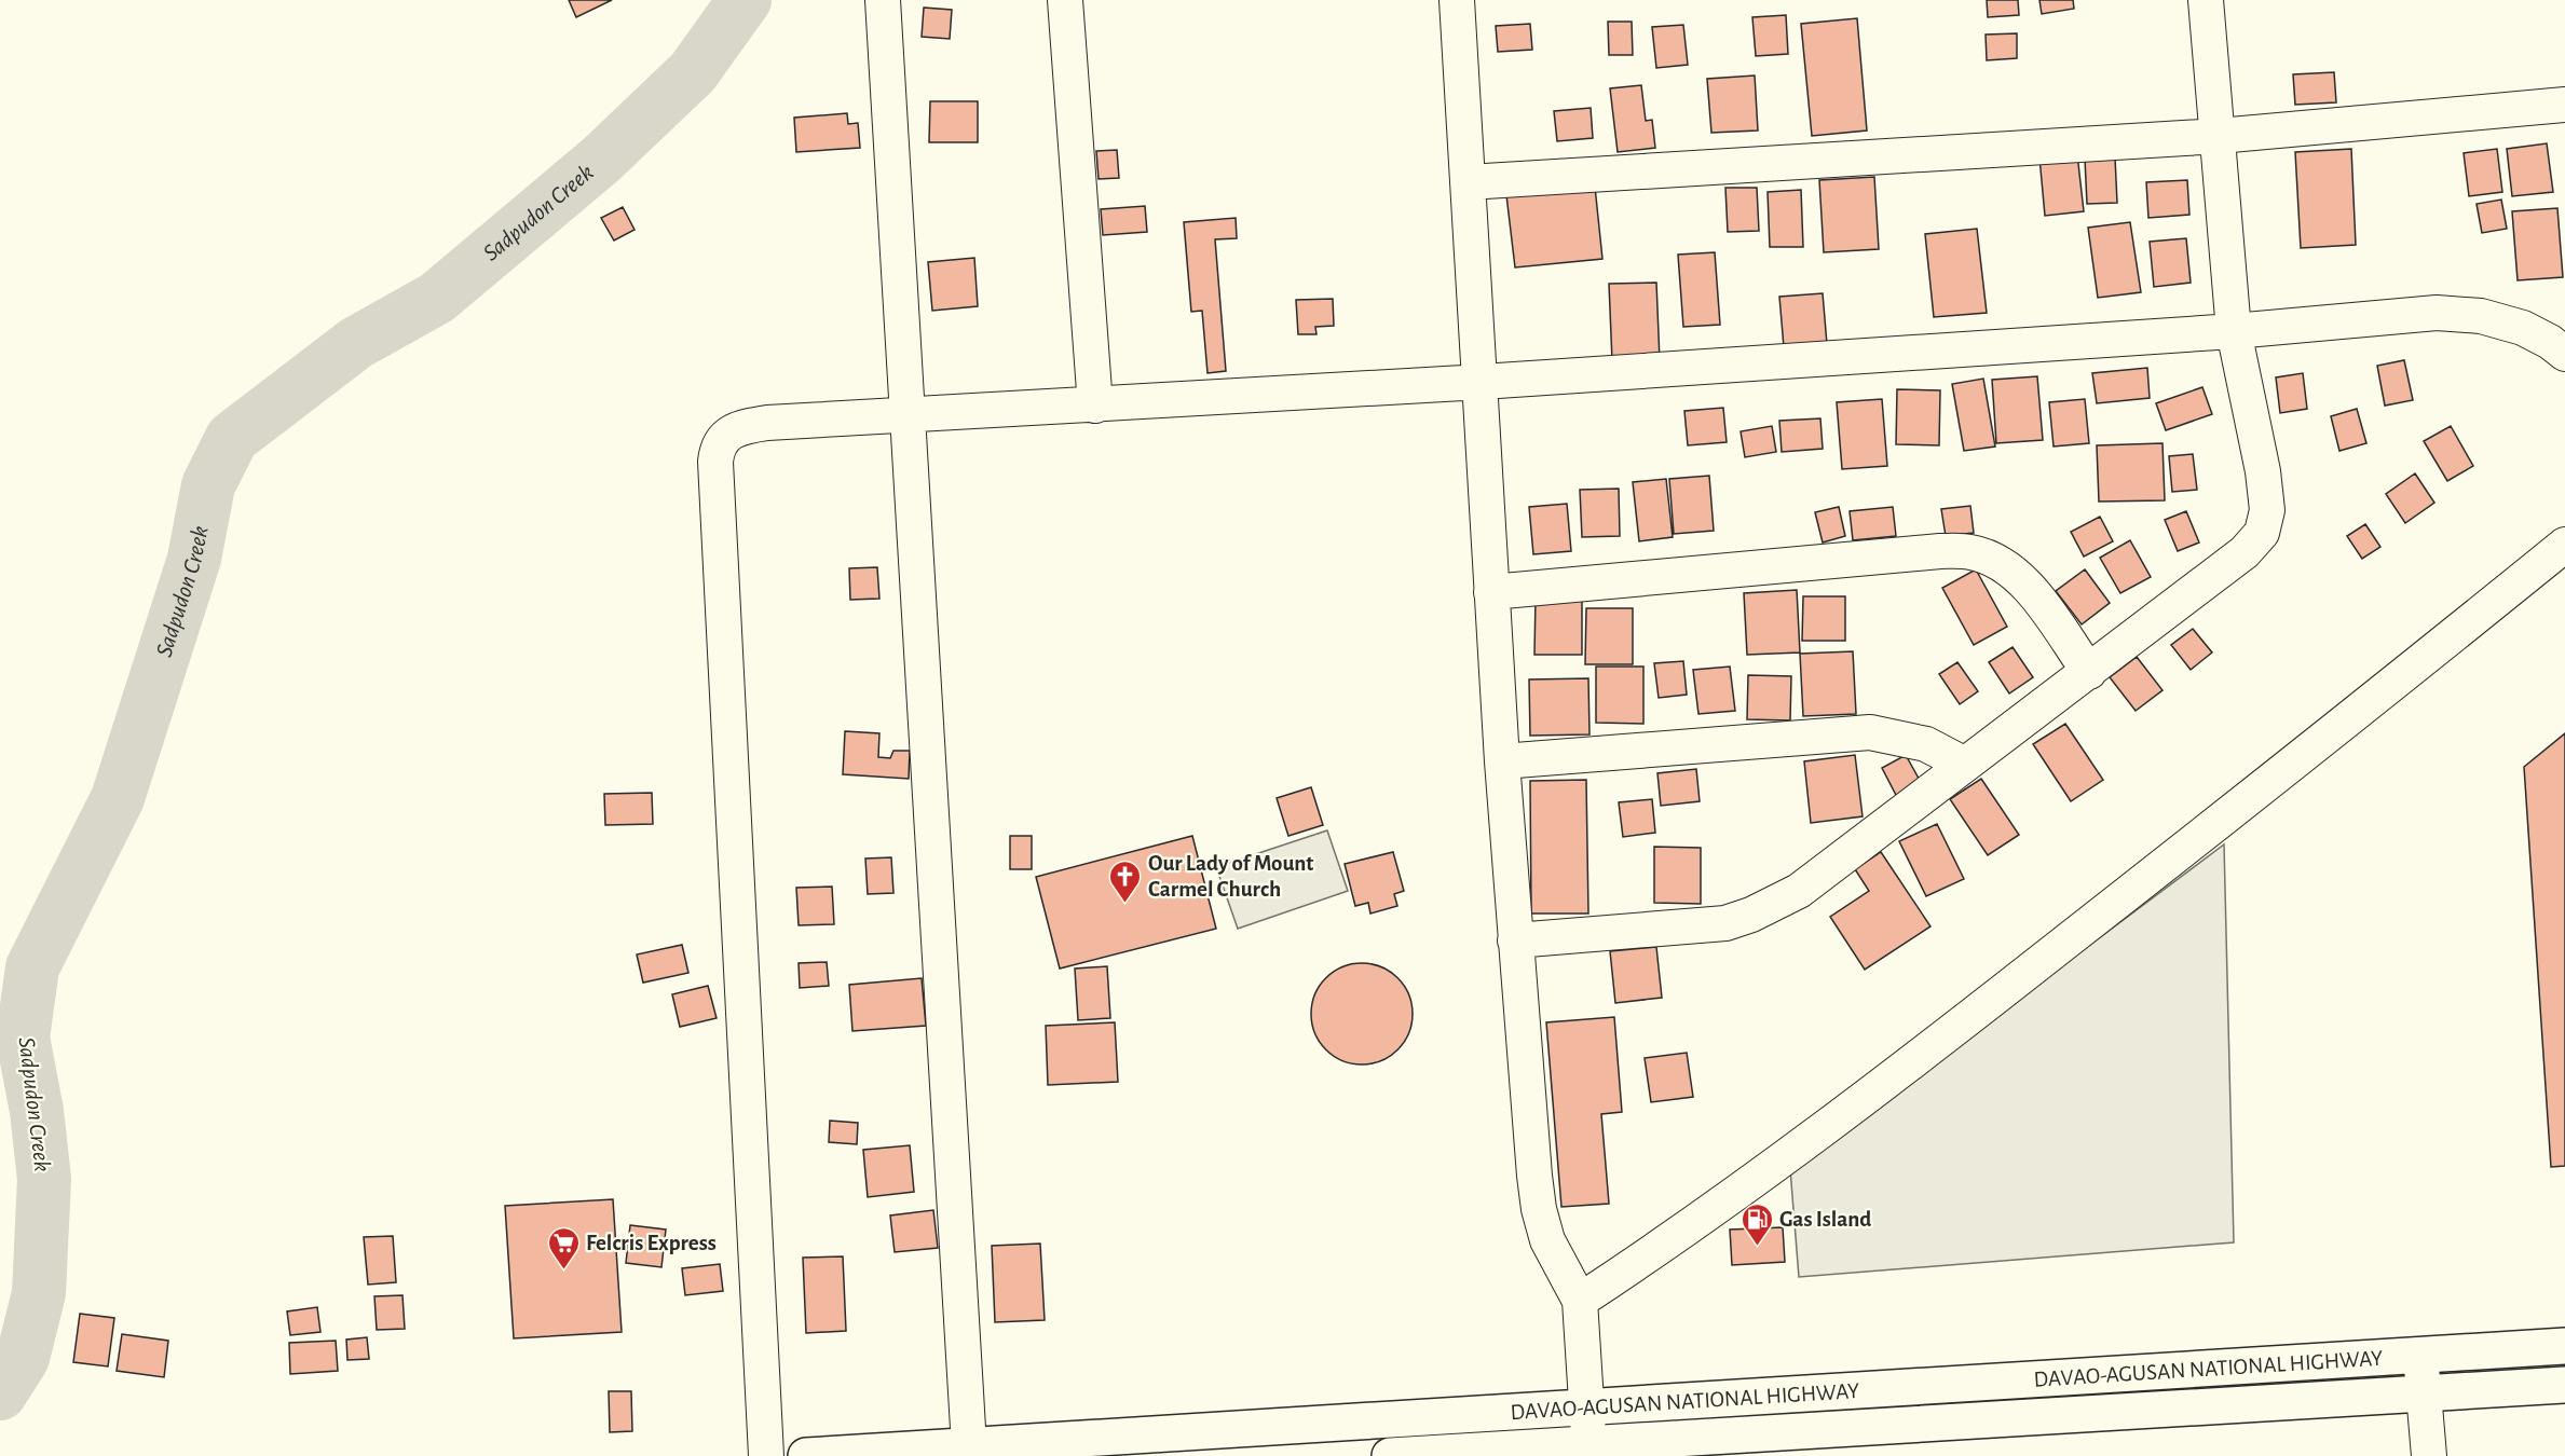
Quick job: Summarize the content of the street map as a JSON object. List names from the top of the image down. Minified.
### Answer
{"streets":{"highway":["DAVAO-AGUSAN NATIONAL HIGHWAY"]},"water":["Sadpudon Creek"],"places":{"church":["Our Lady of Mount Carmel Church"],"fuel station":["Gas Island"],"supermarket":["Felcris Express"]}}
